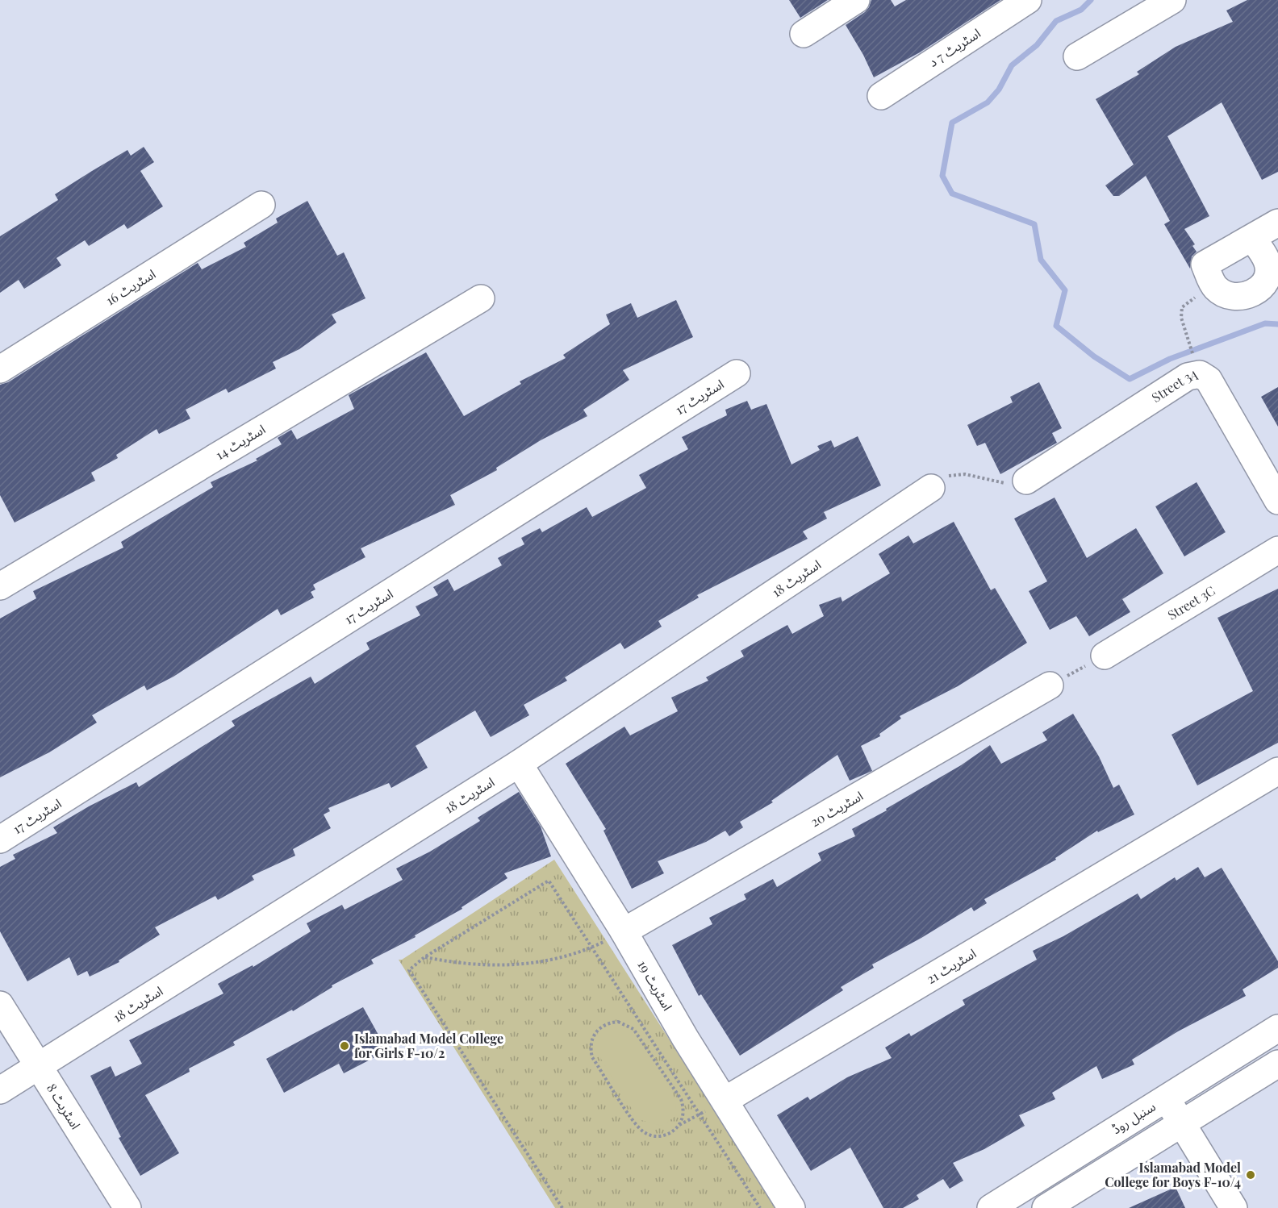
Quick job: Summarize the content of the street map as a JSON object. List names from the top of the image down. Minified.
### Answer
{"streets":{"street":["اسٹریٹ 7 د","اسٹریٹ 16","Street 3A","اسٹریٹ 17","اسٹریٹ 14","اسٹریٹ 18","Street 3C","اسٹریٹ 20","اسٹریٹ 21","اسٹریٹ 19","اسٹریٹ 8","سنبل روڈ"]},"crossings":[["اسٹریٹ 18","اسٹریٹ 19"],["اسٹریٹ 18","اسٹریٹ 8"],["اسٹریٹ 20","اسٹریٹ 19"],["اسٹریٹ 21","اسٹریٹ 19"]],"places":["Islamabad Model College for Girls F-10/2","Islamabad Model College for Boys F-10/4"]}
